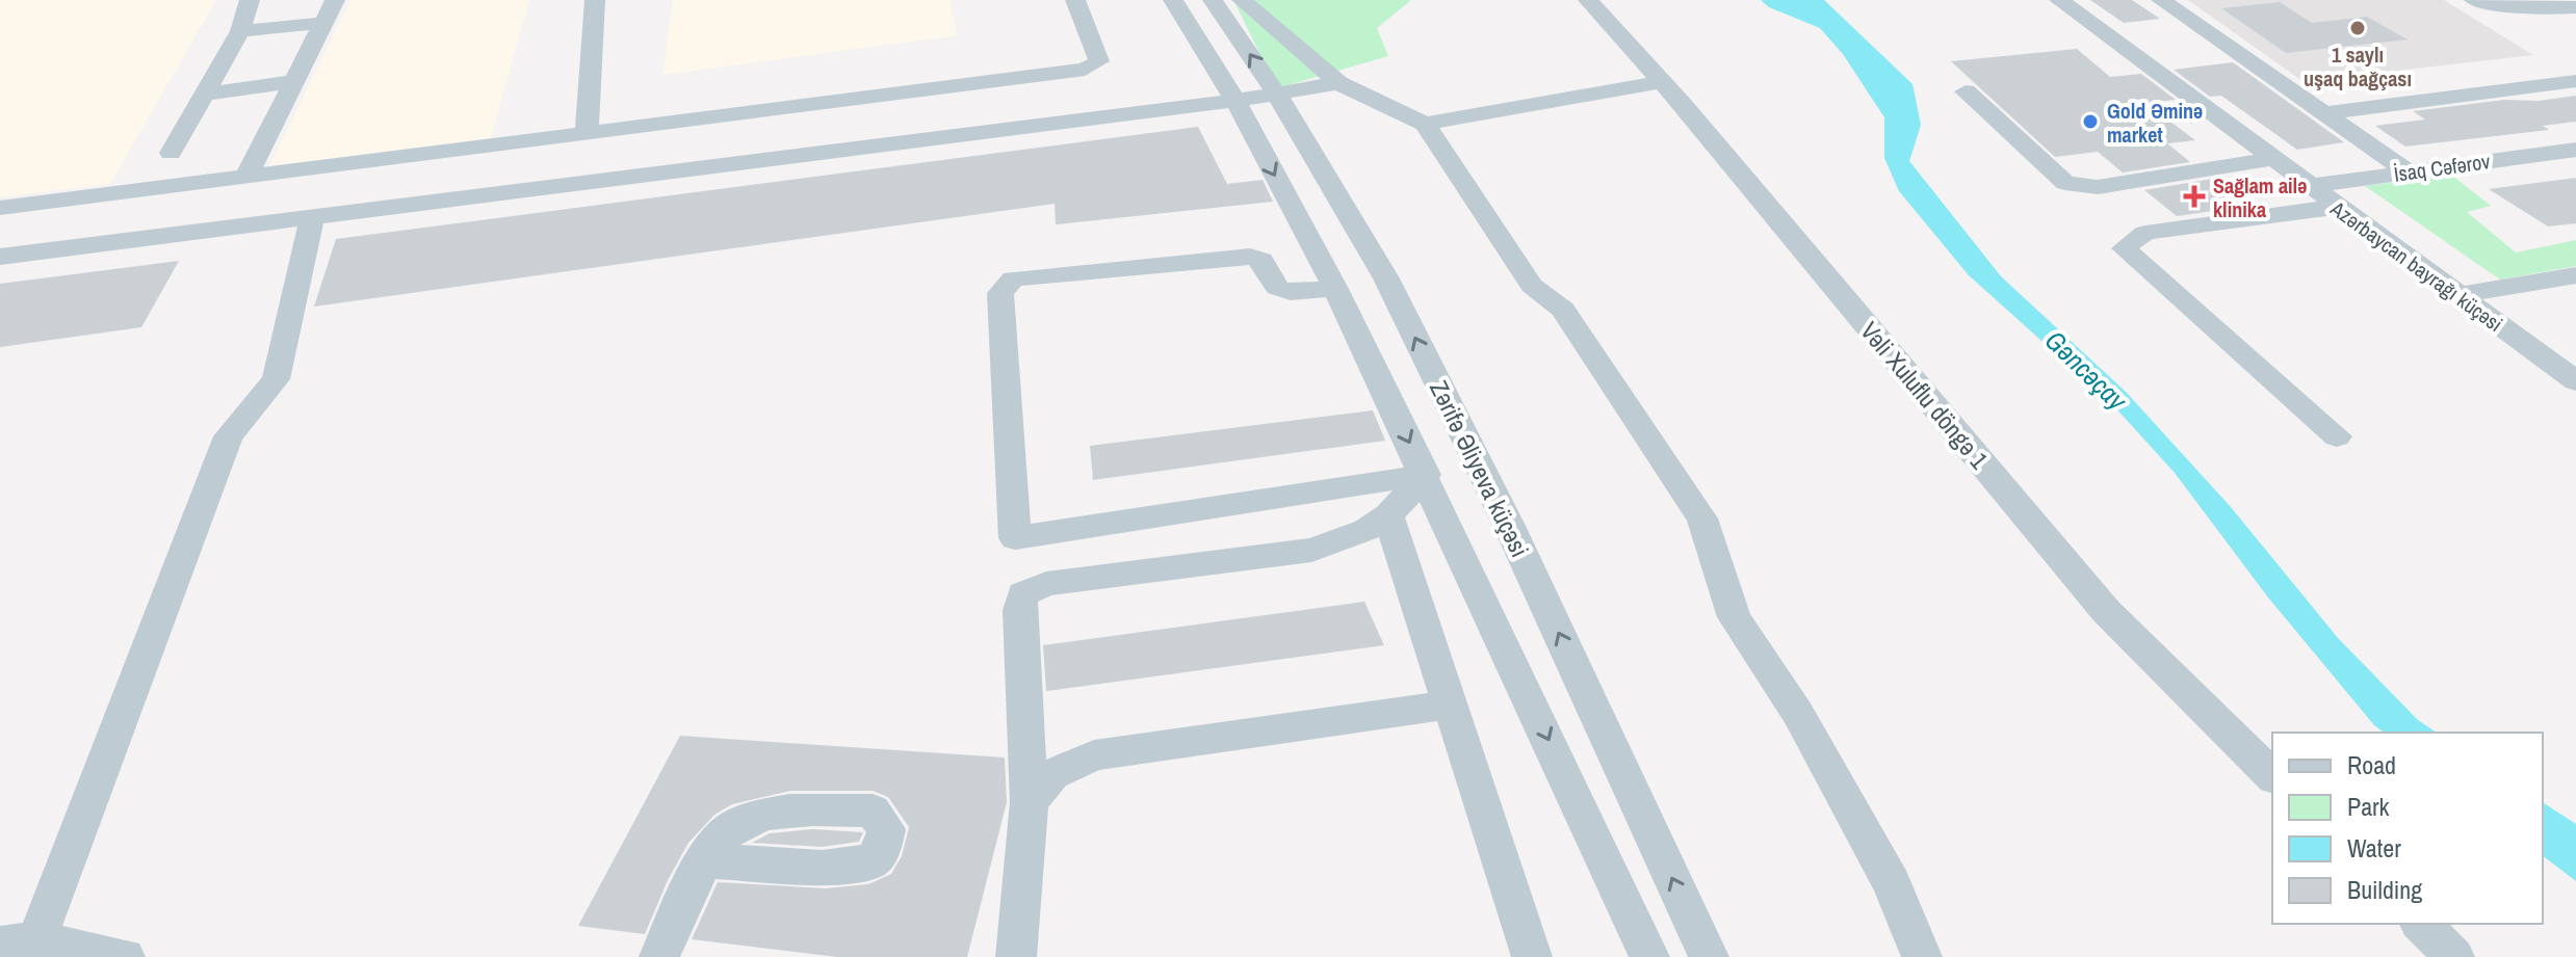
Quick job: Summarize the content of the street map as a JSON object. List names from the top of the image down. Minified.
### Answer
{"streets":{"street":["İsaq Cəfərov","Azərbaycan bayrağı küçəsi","Vəli Xuluflu döngə 1","Zərifə Əliyeva küçəsi"]},"crossings":[["İsaq Cəfərov","Azərbaycan bayrağı küçəsi"]],"water":["Gəncəçay"],"places":{"other":["1 saylı uşaq bağçası","Gold Əminə market"],"health":["Sağlam ailə klinika"]},"legend":["Road","Park","Water","Building"]}
